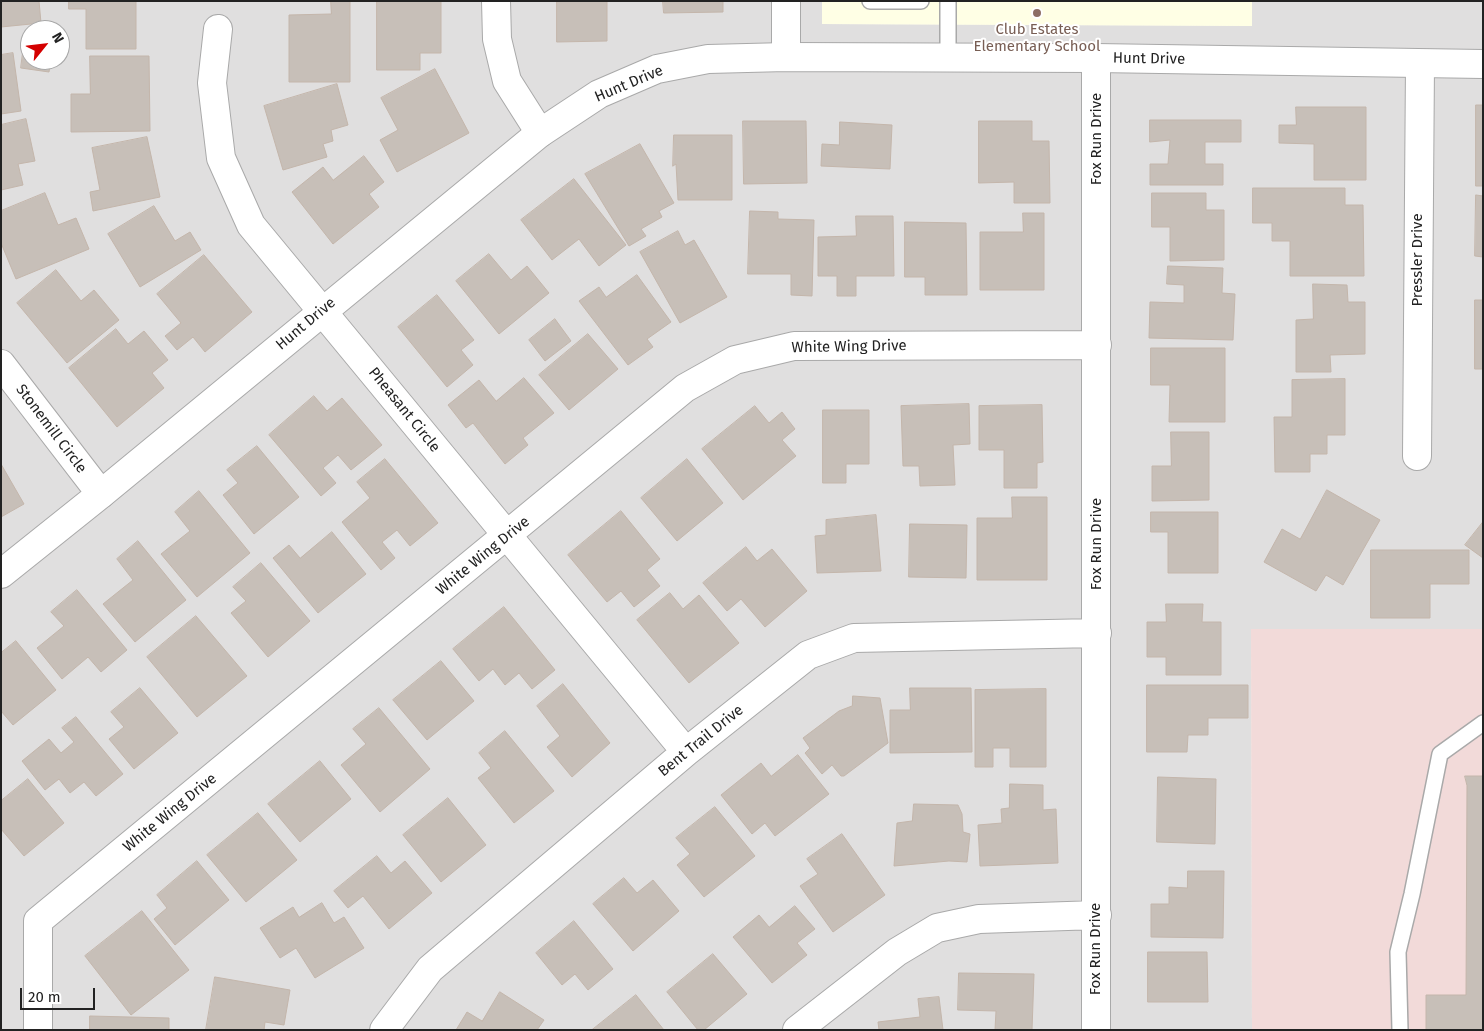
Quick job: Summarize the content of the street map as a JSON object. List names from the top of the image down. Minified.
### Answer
{"streets":{"street":["Hunt Drive","Fox Run Drive","Pressler Drive","White Wing Drive","Pheasant Circle","Stonemill Circle","Bent Trail Drive"]},"crossings":[["Hunt Drive","Fox Run Drive"],["Hunt Drive","Pressler Drive"],["Hunt Drive","Pheasant Circle"],["Hunt Drive","Stonemill Circle"],["Fox Run Drive","White Wing Drive"],["Fox Run Drive","Bent Trail Drive"],["White Wing Drive","Pheasant Circle"],["Pheasant Circle","Bent Trail Drive"]],"places":["Club Estates Elementary School"],"scale_bar":"20 m","north":"top right"}
